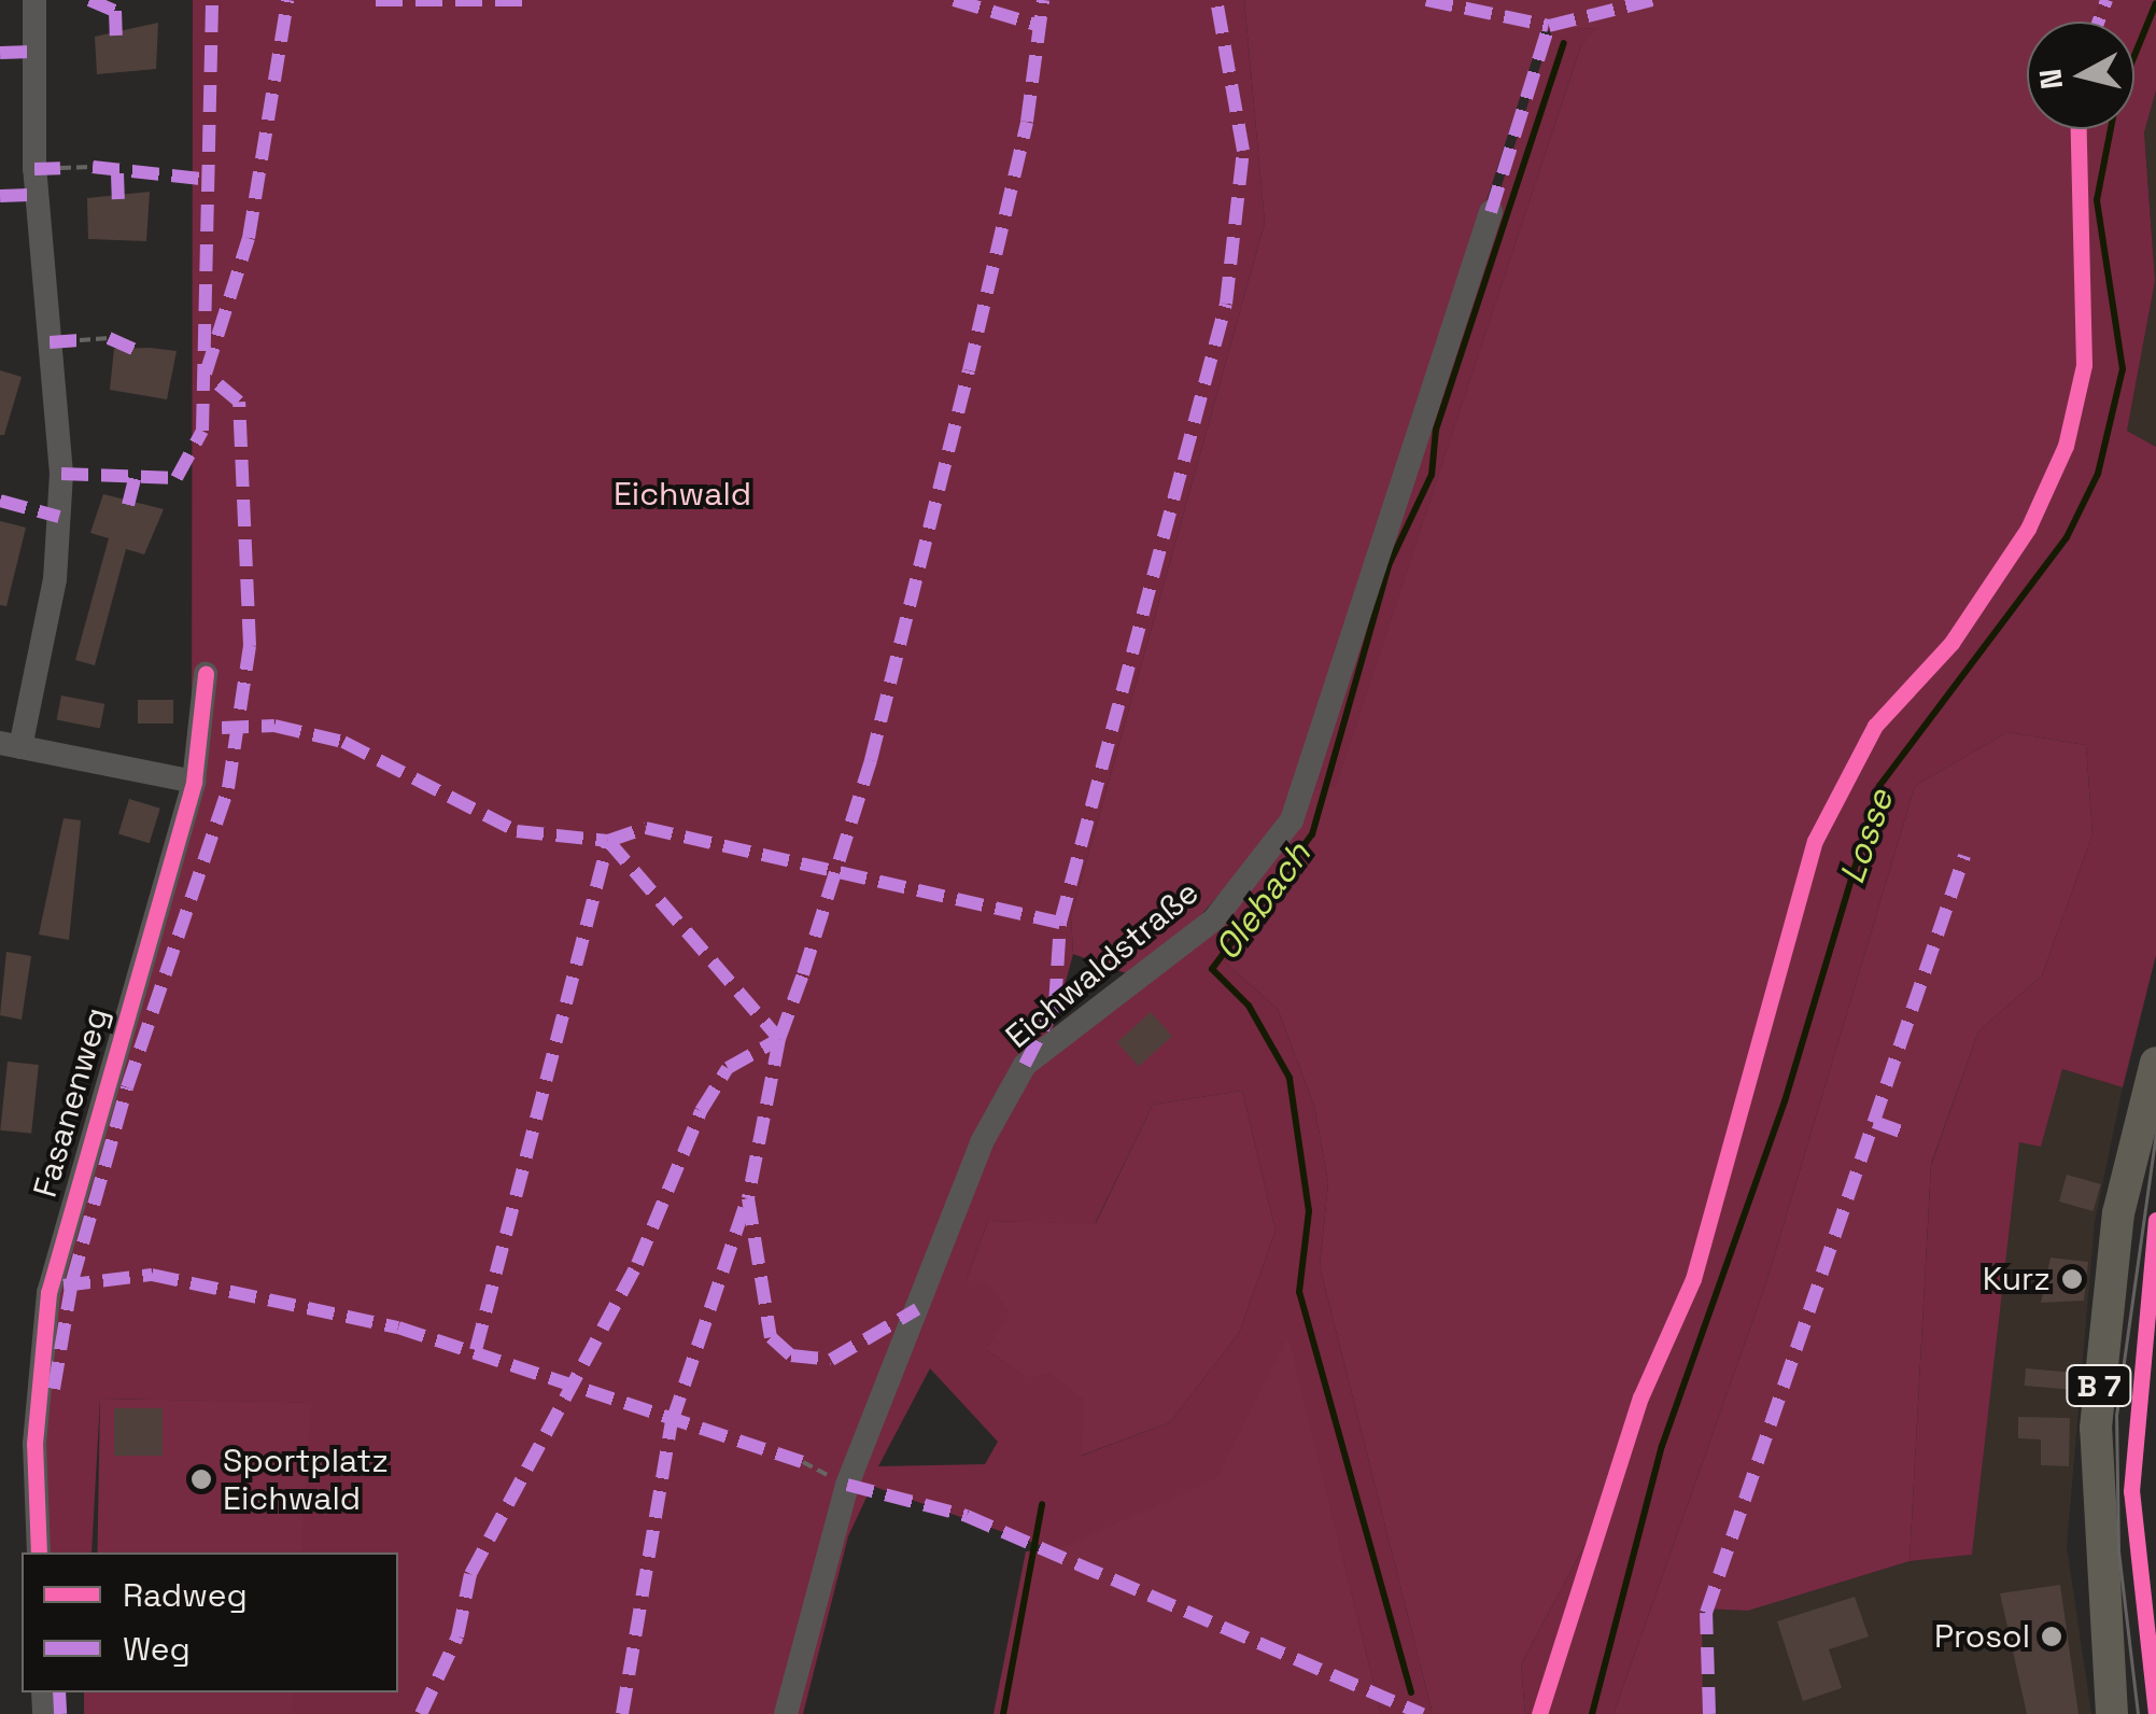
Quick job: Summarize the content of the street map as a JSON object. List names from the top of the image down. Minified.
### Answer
{"streets":{"main road":["B 7"],"street":["Eichwaldstraße","Fasanenweg"]},"water":["Losse","Olebach"],"parks":["Eichwald"],"places":["Kurz","Sportplatz Eichwald","Prosol"],"legend":["Radweg","Weg"],"north":"left"}
